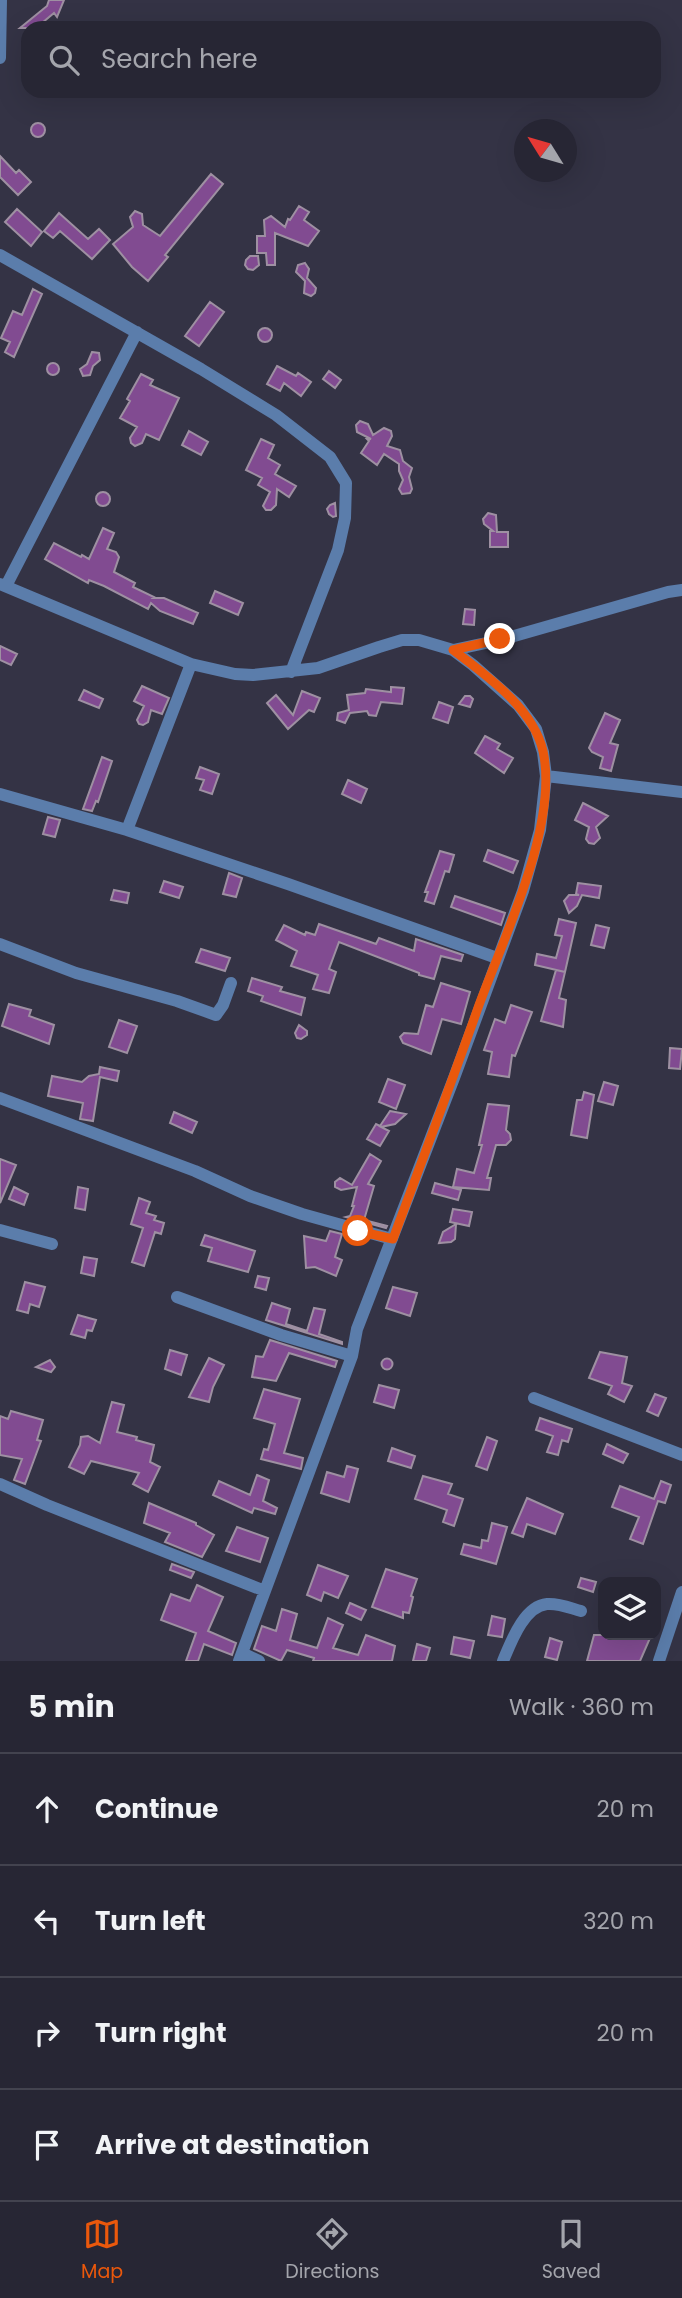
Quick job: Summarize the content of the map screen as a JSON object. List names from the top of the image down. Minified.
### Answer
{"north":"top left","page":{"search":"Search here","heading":["5 min","Walk · 360 m"],"list":[["Continue","20 m"],["Turn left","320 m"],["Turn right","20 m"],"Arrive at destination"],"nav":["Map","Directions","Saved"]}}
